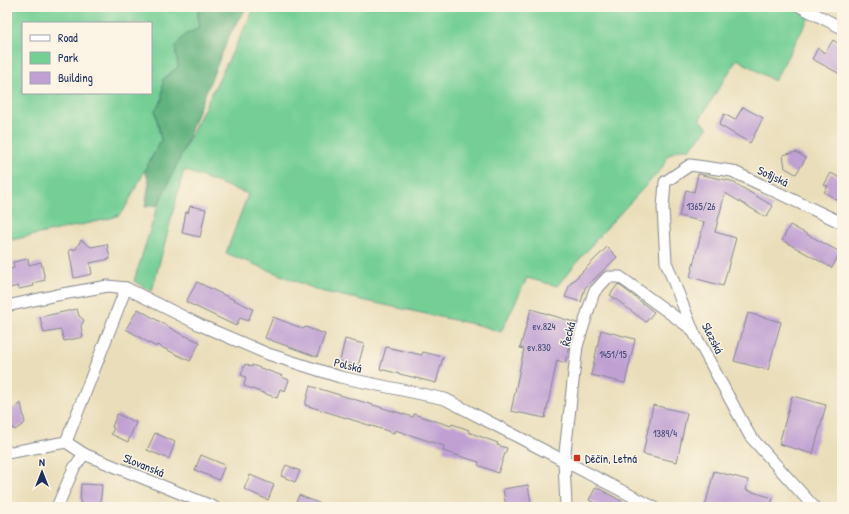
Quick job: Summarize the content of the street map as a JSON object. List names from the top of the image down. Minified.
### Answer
{"streets":{"street":["Sofijská","Řecká","Slezská","Polská","Slovanská"]},"crossings":[["Sofijská","Slezská"],["Řecká","Slezská"],["Řecká","Polská"]],"places":{"transit":["Děčín, Letná"]},"house_numbers":["1365/26","ev.824","ev.830","1451/15","1389/4"],"legend":["Road","Park","Building"],"north":"top"}
